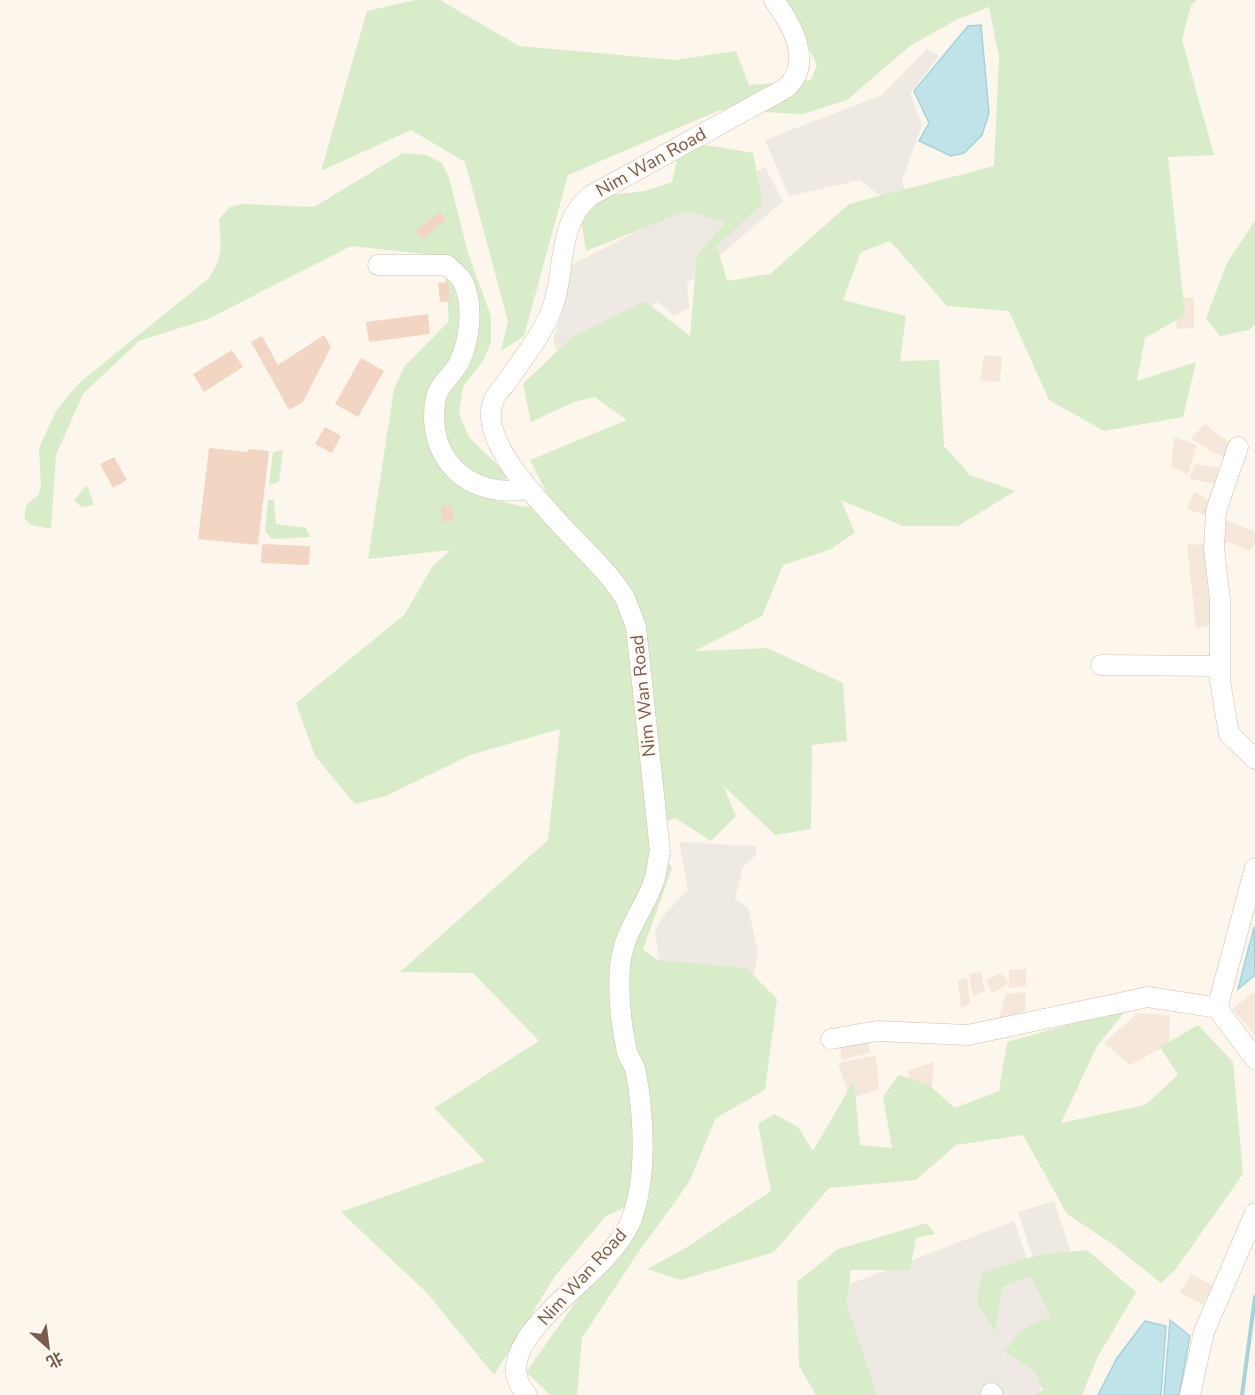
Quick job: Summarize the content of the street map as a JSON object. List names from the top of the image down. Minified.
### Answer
{"streets":{"street":["Nim Wan Road"]},"north":"bottom right"}
